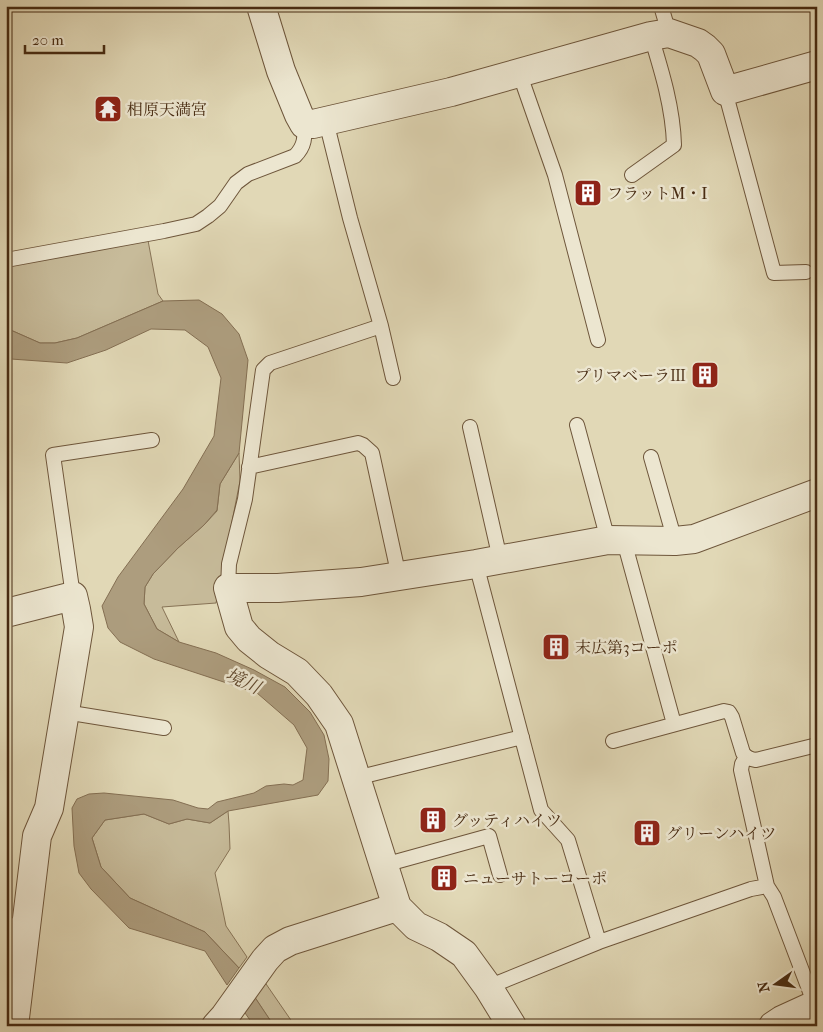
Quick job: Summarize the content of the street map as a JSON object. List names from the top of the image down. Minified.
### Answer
{"water":["境川"],"places":{"temple":["相原天満宮"],"building":["フラットM・I","プリマベーラⅢ","末広第3コーポ","グッティハイツ","グリーンハイツ","ニューサトーコーポ"]},"scale_bar":"20 m","north":"left"}
